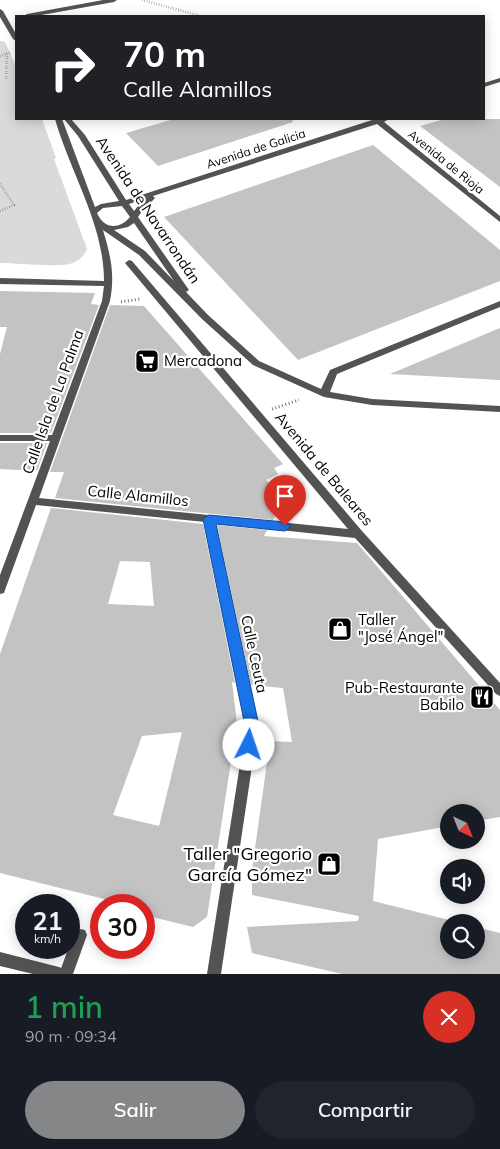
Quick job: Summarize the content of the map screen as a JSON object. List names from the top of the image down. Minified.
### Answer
{"streets":{"street":["Avenida de Galicia","Avenida de Rioja","Avenida de Navarrondán","Calle Isla de La Palma","Avenida de Baleares","Calle Alamillos","Calle Ceuta"]},"crossings":[["Avenida de Galicia","Avenida de Rioja"],["Avenida de Galicia","Avenida de Navarrondán"],["Avenida de Navarrondán","Calle Isla de La Palma"],["Calle Isla de La Palma","Calle Alamillos"],["Avenida de Baleares","Calle Alamillos"],["Calle Alamillos","Calle Ceuta"]],"places":{"supermarket":["Mercadona"],"shop":["Taller \"José Ángel\"","Taller \"Gregorio García Gómez\""],"restaurant":["Pub-Restaurante Babilo"]},"north":"bottom right","page":{"turn":["70 m","Calle Alamillos"],"speed":"21 km/h","limit":"30","heading":["1 min","90 m · 09:34"],"buttons":["Salir","Compartir"]}}
